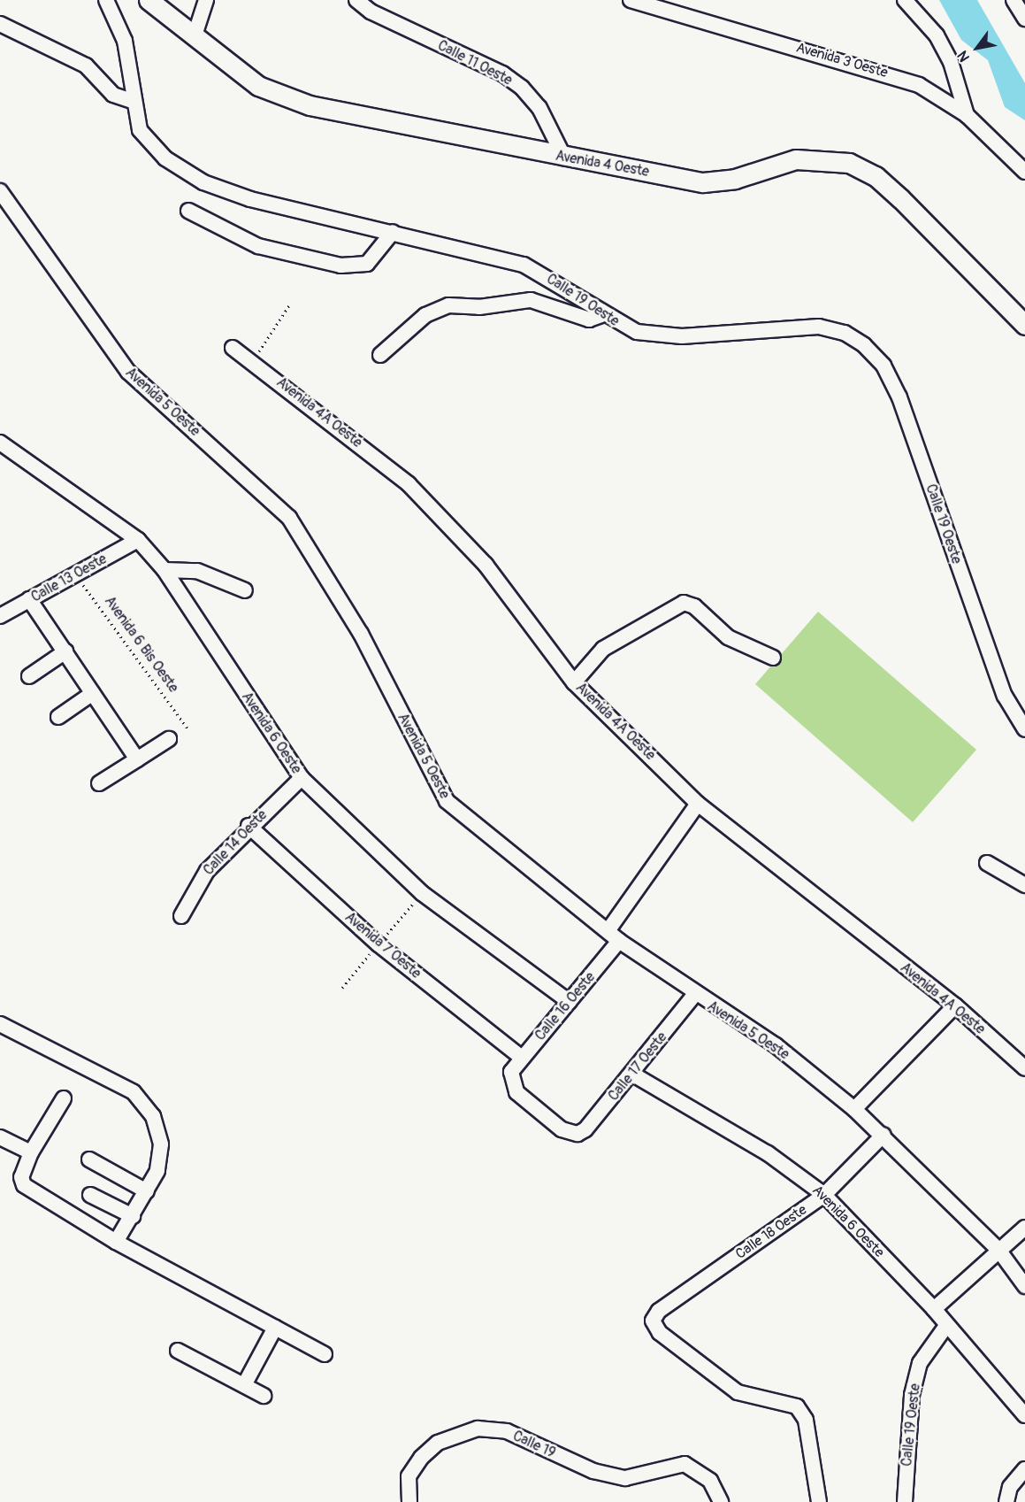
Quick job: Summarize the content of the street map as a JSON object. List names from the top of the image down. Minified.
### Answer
{"streets":{"main road":["Avenida 4 Oeste"],"street":["Avenida 3 Oeste","Calle 11 Oeste","Calle 19 Oeste","Avenida 5 Oeste","Avenida 4A Oeste","Calle 13 Oeste","Avenida 6 Oeste","Calle 14 Oeste","Avenida 7 Oeste","Calle 16 Oeste","Calle 17 Oeste","Calle 18 Oeste","Calle 19"],"path":["Avenida 6 Bis Oeste"]},"crossings":[["Calle 11 Oeste","Avenida 4 Oeste"],["Calle 19 Oeste","Avenida 6 Oeste"],["Avenida 5 Oeste","Calle 16 Oeste"],["Avenida 5 Oeste","Calle 17 Oeste"],["Avenida 5 Oeste","Calle 18 Oeste"],["Avenida 4A Oeste","Calle 16 Oeste"],["Calle 13 Oeste","Avenida 6 Bis Oeste"],["Calle 13 Oeste","Avenida 6 Oeste"],["Avenida 6 Oeste","Calle 14 Oeste"],["Avenida 6 Oeste","Calle 16 Oeste"],["Avenida 6 Oeste","Calle 17 Oeste"],["Avenida 6 Oeste","Calle 18 Oeste"],["Calle 14 Oeste","Avenida 7 Oeste"],["Avenida 7 Oeste","Calle 16 Oeste"],["Calle 16 Oeste","Calle 17 Oeste"]],"north":"bottom left"}
